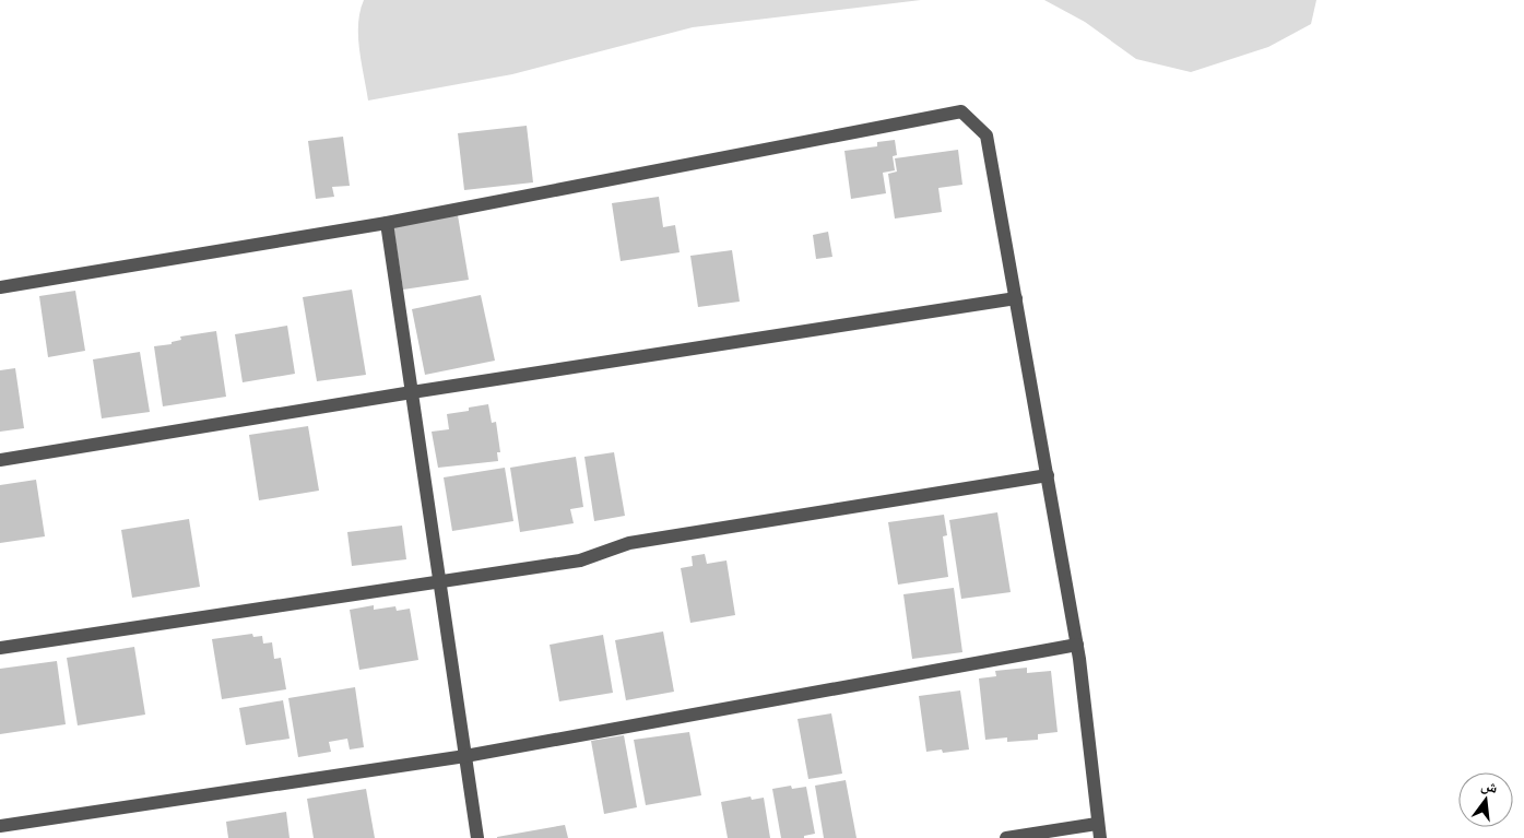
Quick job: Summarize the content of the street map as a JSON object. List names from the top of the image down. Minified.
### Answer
{"north":"top"}
